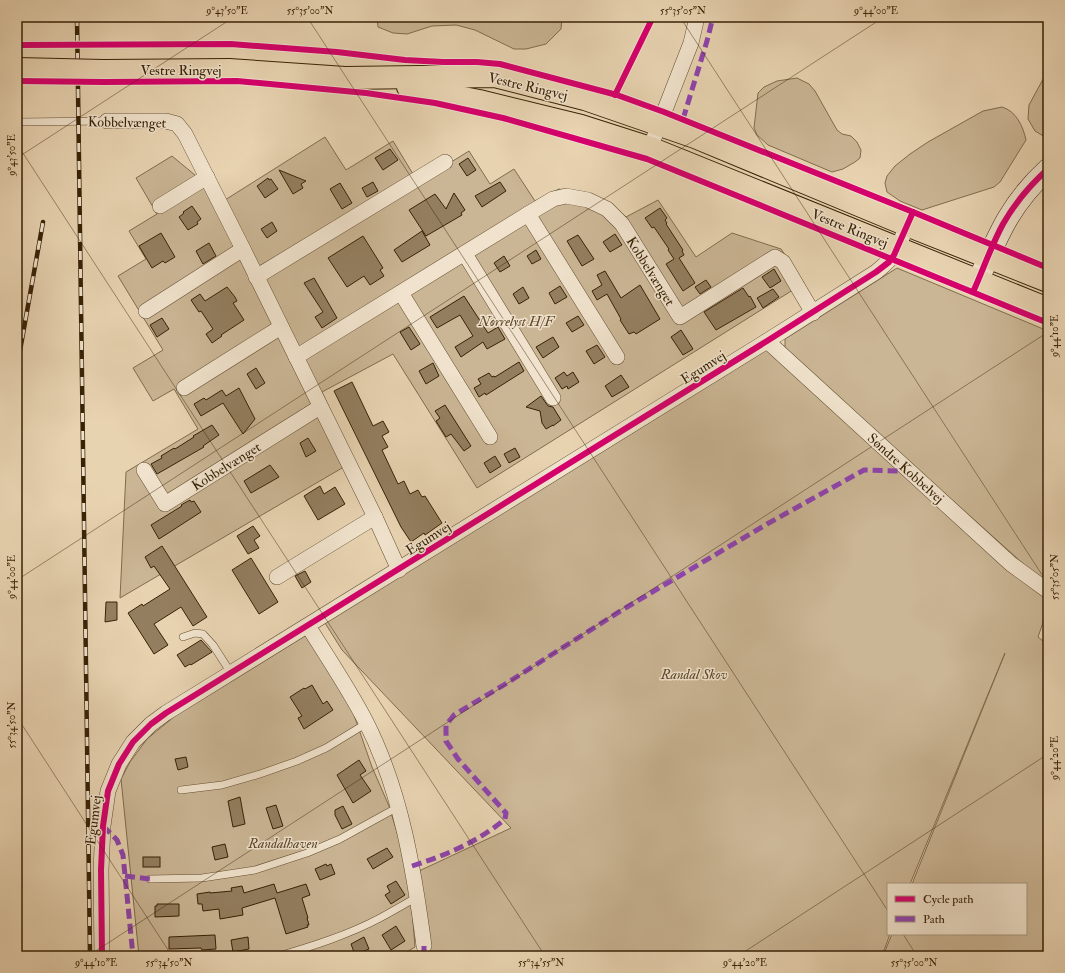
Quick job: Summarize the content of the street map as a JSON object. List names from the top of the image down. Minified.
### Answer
{"streets":{"main road":["Vestre Ringvej"],"street":["Kobbelvænget","Egumvej","Søndre Kobbelvej"]},"crossings":[["Vestre Ringvej","Egumvej"],["Kobbelvænget","Egumvej"],["Egumvej","Søndre Kobbelvej"]],"parks":["Nørrelyst H/F","Randal Skov","Randalhaven"],"legend":["Cycle path","Path"],"coordinates":["9°43'50\"E","55°35'00\"N","55°35'05\"N","9°44'00\"E","9°44'10\"E","55°34'50\"N","9°44'20\"E","55°34'55\"N"]}
